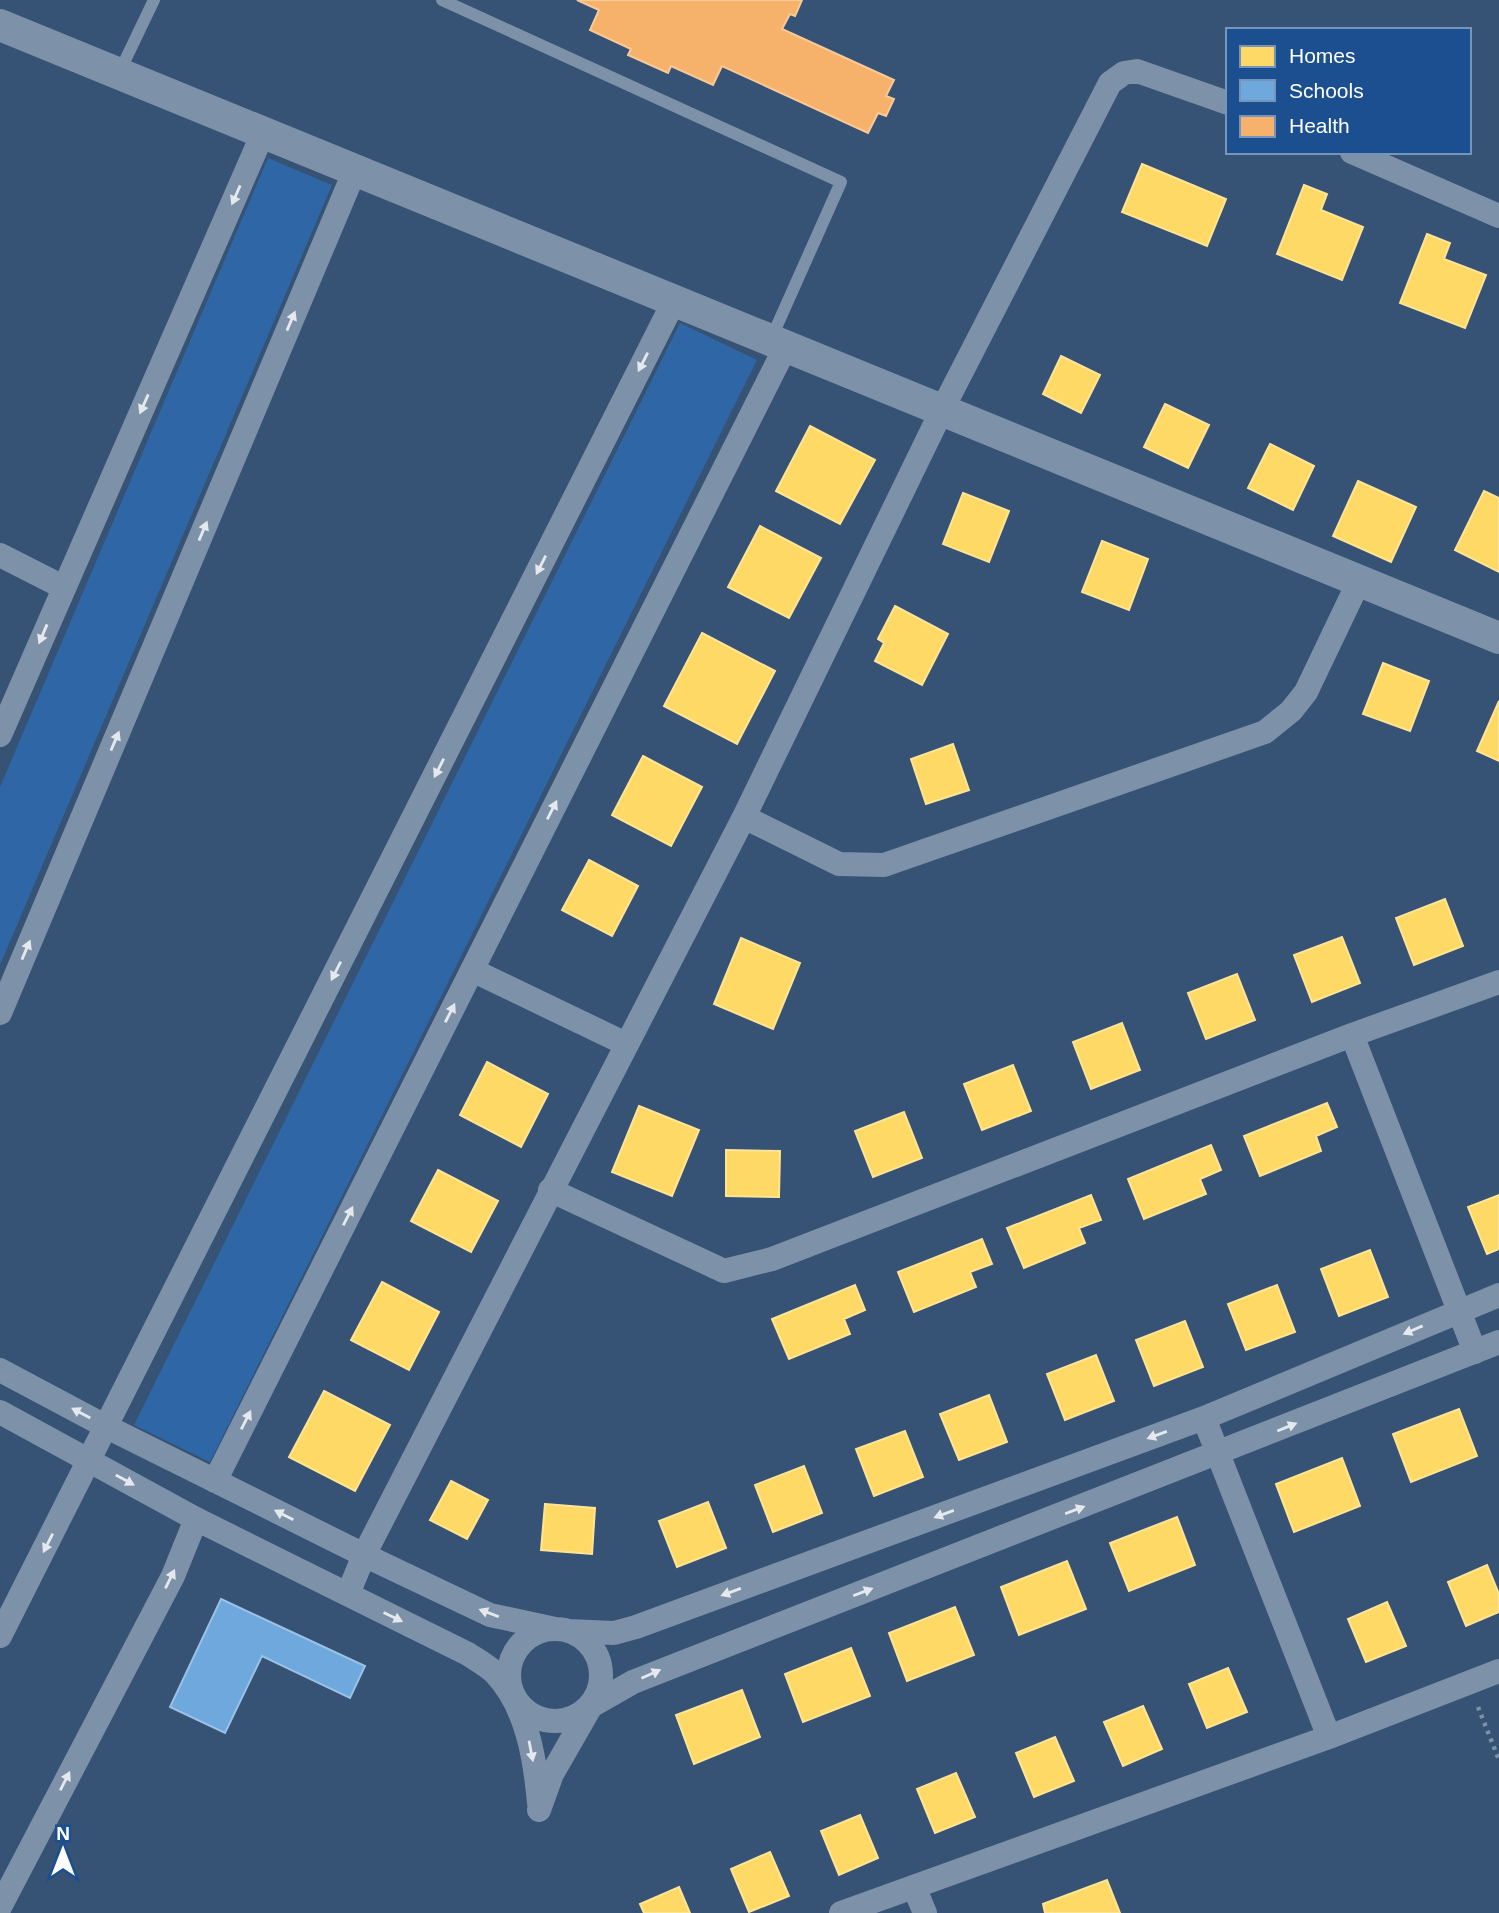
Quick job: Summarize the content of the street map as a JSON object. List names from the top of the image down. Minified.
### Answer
{"legend":["Homes","Schools","Health"],"north":"top"}
